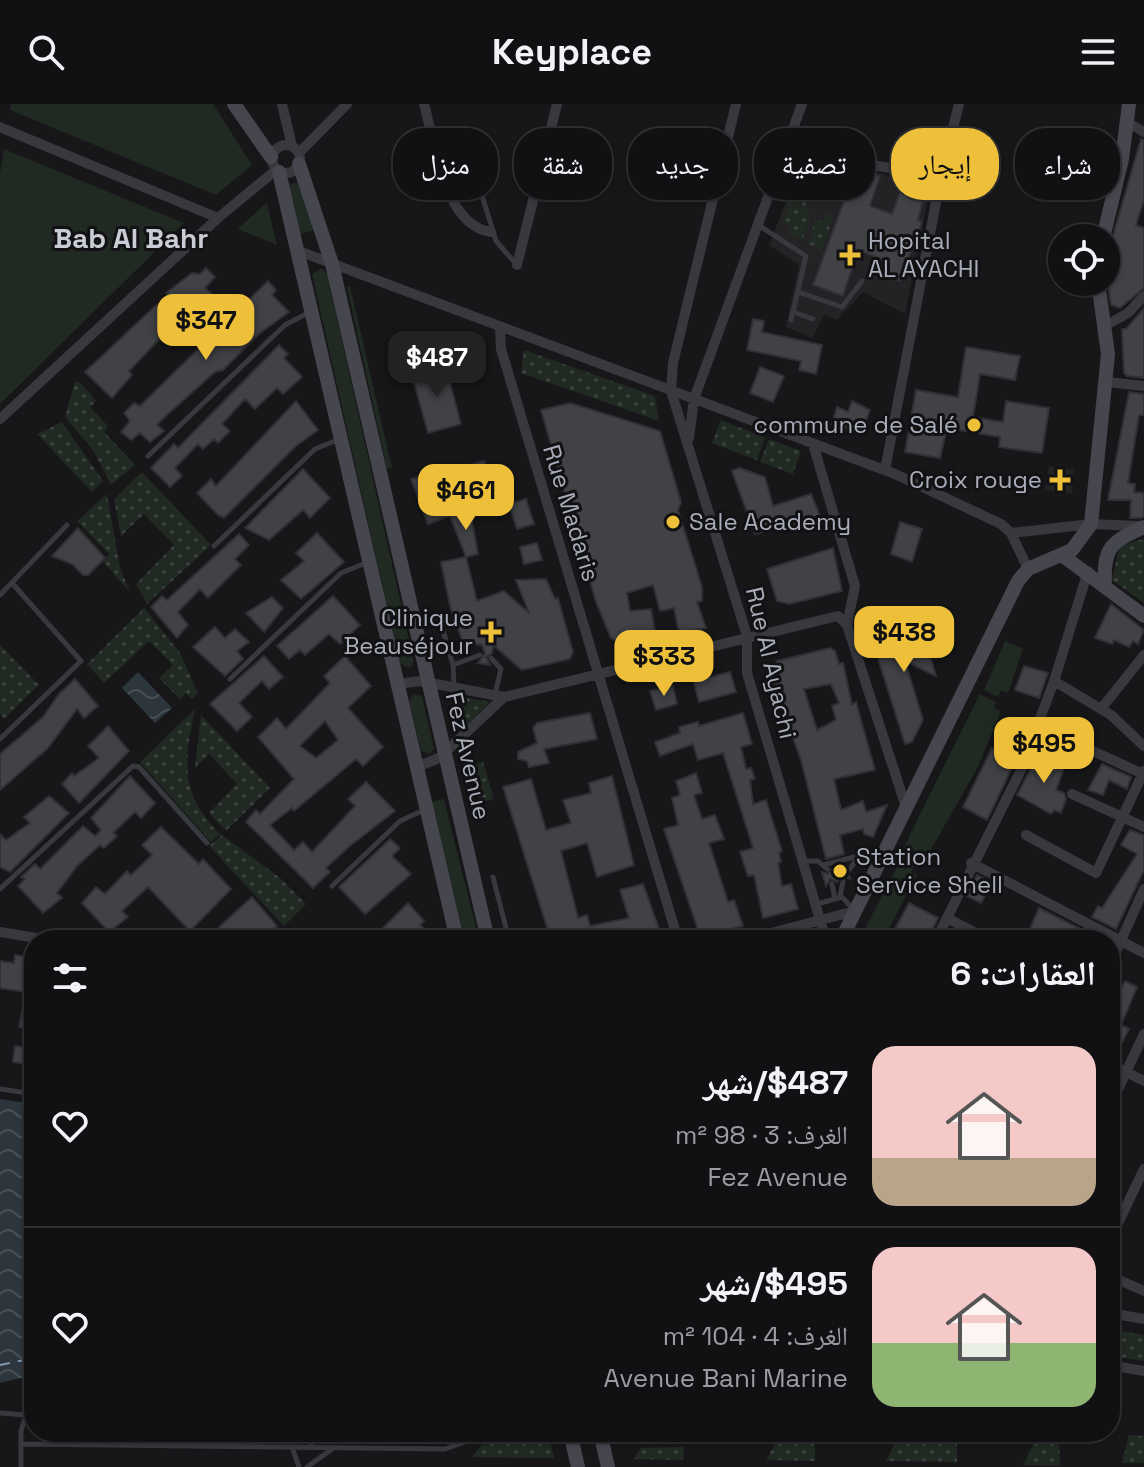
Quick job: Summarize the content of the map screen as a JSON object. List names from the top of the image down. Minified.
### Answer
{"streets":{"main road":["Fez Avenue"],"street":["Rue Madaris","Rue Al Ayachi"]},"districts":["Bab Al Bahr"],"places":{"health":["Hopital AL AYACHI","Croix rouge","Clinique Beauséjour"],"other":["commune de Salé","Sale Academy","Station Service Shell"]},"page":{"header":"Keyplace","chip":["شراء","إيجار","تصفية","جديد","شقة","منزل"],"price":["$347","$487","$461","$438","$333","$495"],"heading":"العقارات: 6","list":[{"name":"$487/شهر","note":"الغرف: 3 · 98 m² · Fez Avenue"},{"name":"$495/شهر","note":"الغرف: 4 · 104 m² · Avenue Bani Marine"}]}}
